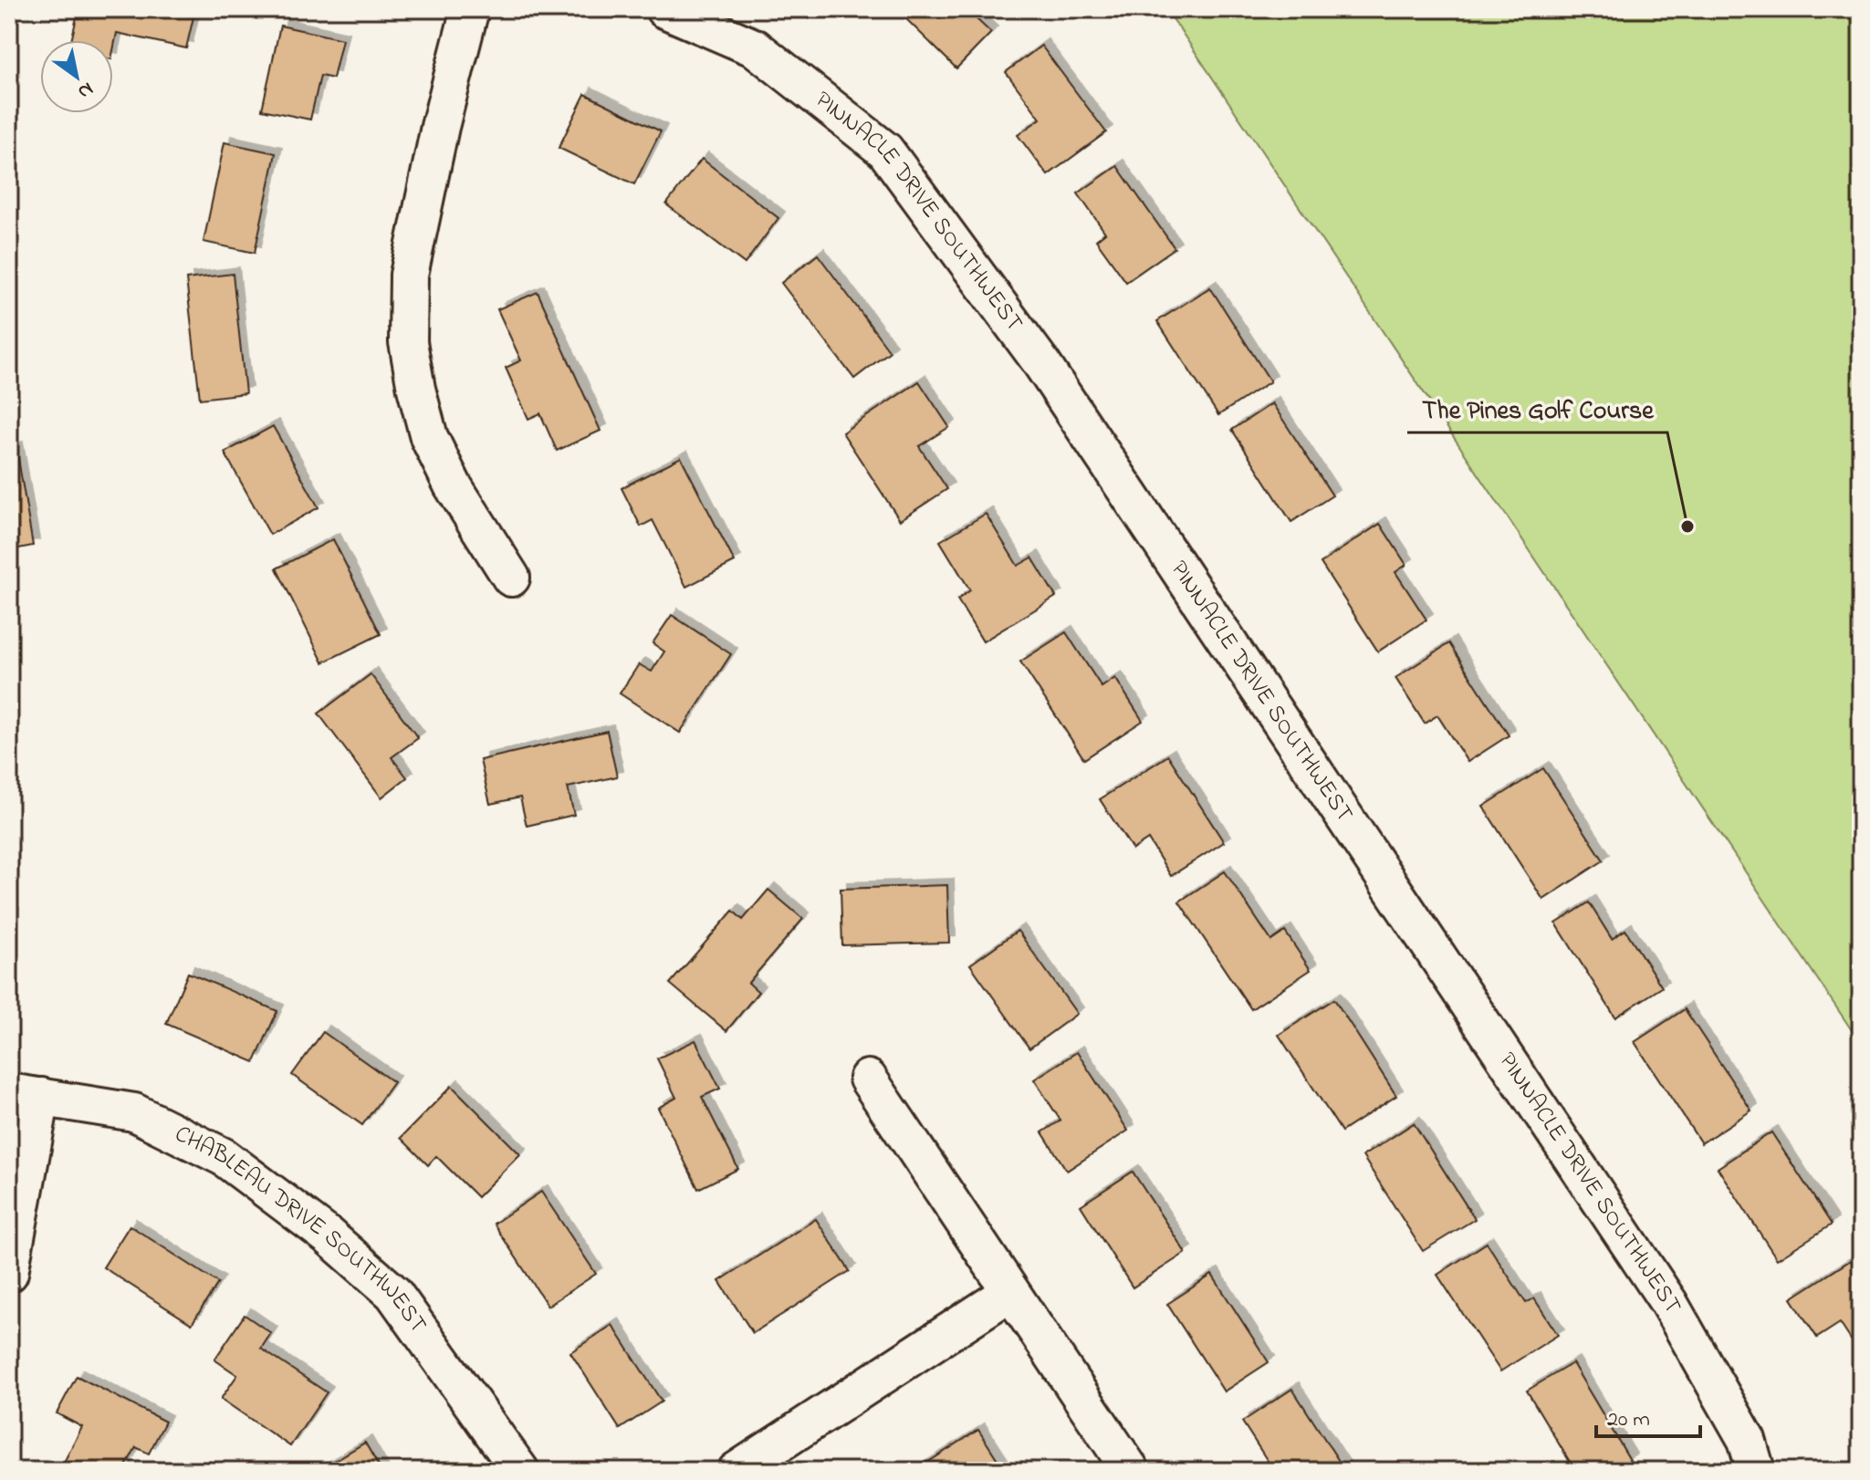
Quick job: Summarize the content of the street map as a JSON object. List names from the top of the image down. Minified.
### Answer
{"streets":{"street":["PINNACLE DRIVE SOUTHWEST","CHABLEAU DRIVE SOUTHWEST"]},"places":["The Pines Golf Course"],"scale_bar":"20 m","north":"bottom right"}
